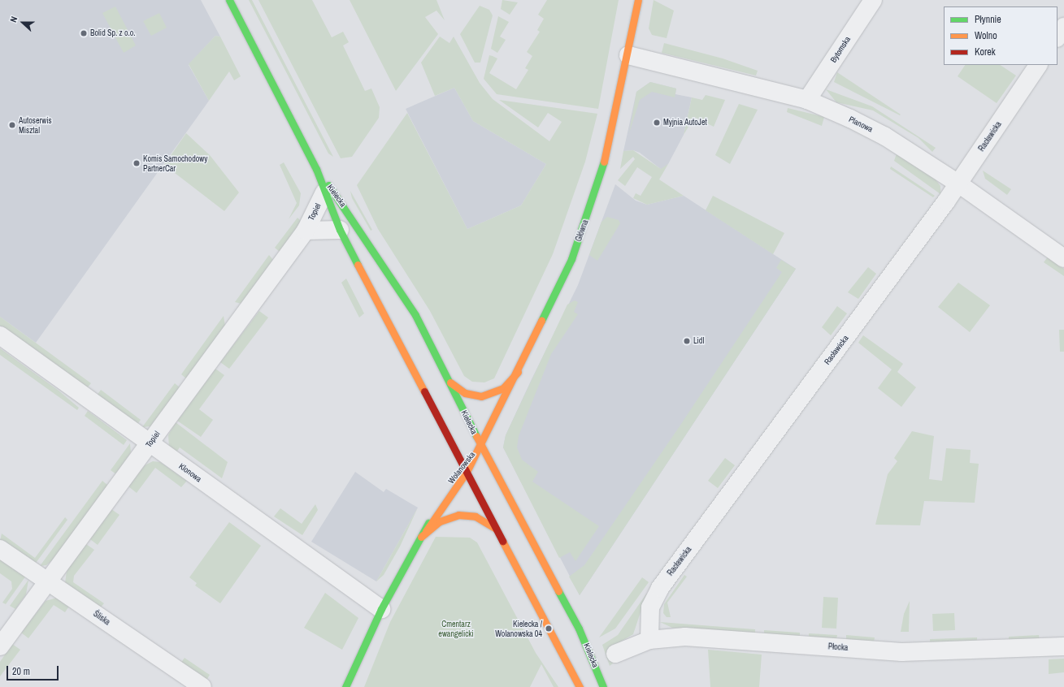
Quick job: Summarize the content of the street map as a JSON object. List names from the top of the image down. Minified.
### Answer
{"streets":{"main road":["Kielecka","Główna","Wolanowska"],"street":["Bytomska","Planowa","Racławicka","Topiel","Klonowa","Śliska","Płocka"]},"crossings":[["Bytomska","Planowa"],["Planowa","Racławicka"],["Planowa","Główna"],["Racławicka","Płocka"],["Kielecka","Topiel"],["Kielecka","Główna"],["Kielecka","Wolanowska"],["Topiel","Klonowa"],["Topiel","Śliska"],["Główna","Wolanowska"],["Wolanowska","Klonowa"]],"parks":["Cmentarz ewangelicki"],"places":["Bolid Sp. z o.o.","Myjnia AutoJet","Autoserwis Misztal","Komis Samochodowy PartnerCar","Lidl","Kielecka / Wolanowska 04"],"legend":["Płynnie","Wolno","Korek"],"scale_bar":"20 m","north":"left"}
